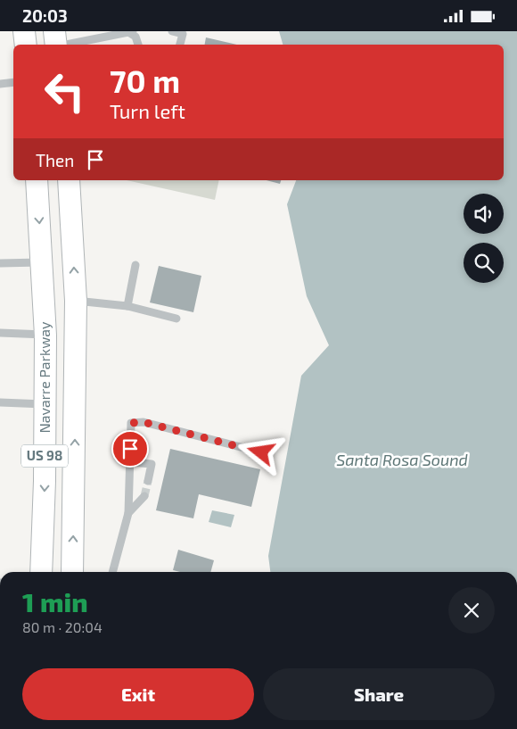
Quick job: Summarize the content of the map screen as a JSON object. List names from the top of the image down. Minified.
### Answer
{"streets":{"highway":["Navarre Parkway","US 98"]},"water":["Santa Rosa Sound"],"page":{"status":"20:03","turn":["70 m","Turn left"],"then":"Then","heading":["1 min","80 m · 20:04"],"buttons":["Exit","Share"]}}
